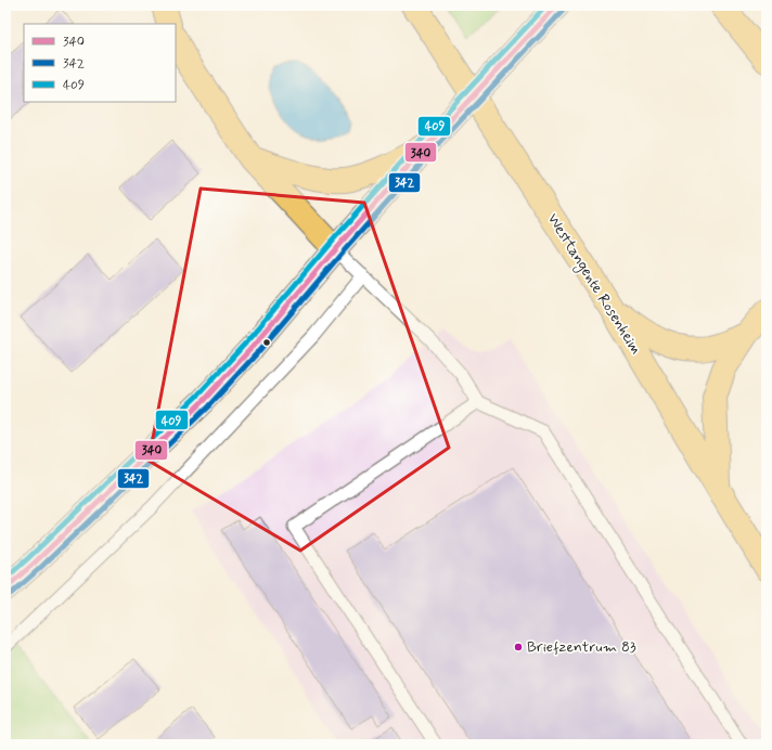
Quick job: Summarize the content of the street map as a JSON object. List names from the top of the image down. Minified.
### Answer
{"streets":{"highway":["Westtangente Rosenheim"]},"places":["Briefzentrum 83"],"lines":["transit line 340","transit line 409","transit line 342"],"legend":["340","342","409"]}
